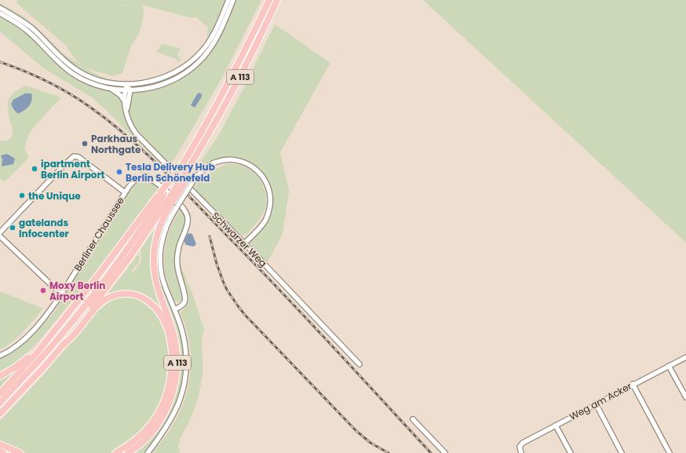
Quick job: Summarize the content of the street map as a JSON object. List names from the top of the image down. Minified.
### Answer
{"streets":{"highway":["A 113"],"street":["Berliner Chaussee","Schwarzer Weg","Weg am Acker"]},"places":["Parkhaus Northgate","ipartment Berlin Airport","Tesla Delivery Hub Berlin Schönefeld","the Unique","gatelands Infocenter","Moxy Berlin Airport"]}
